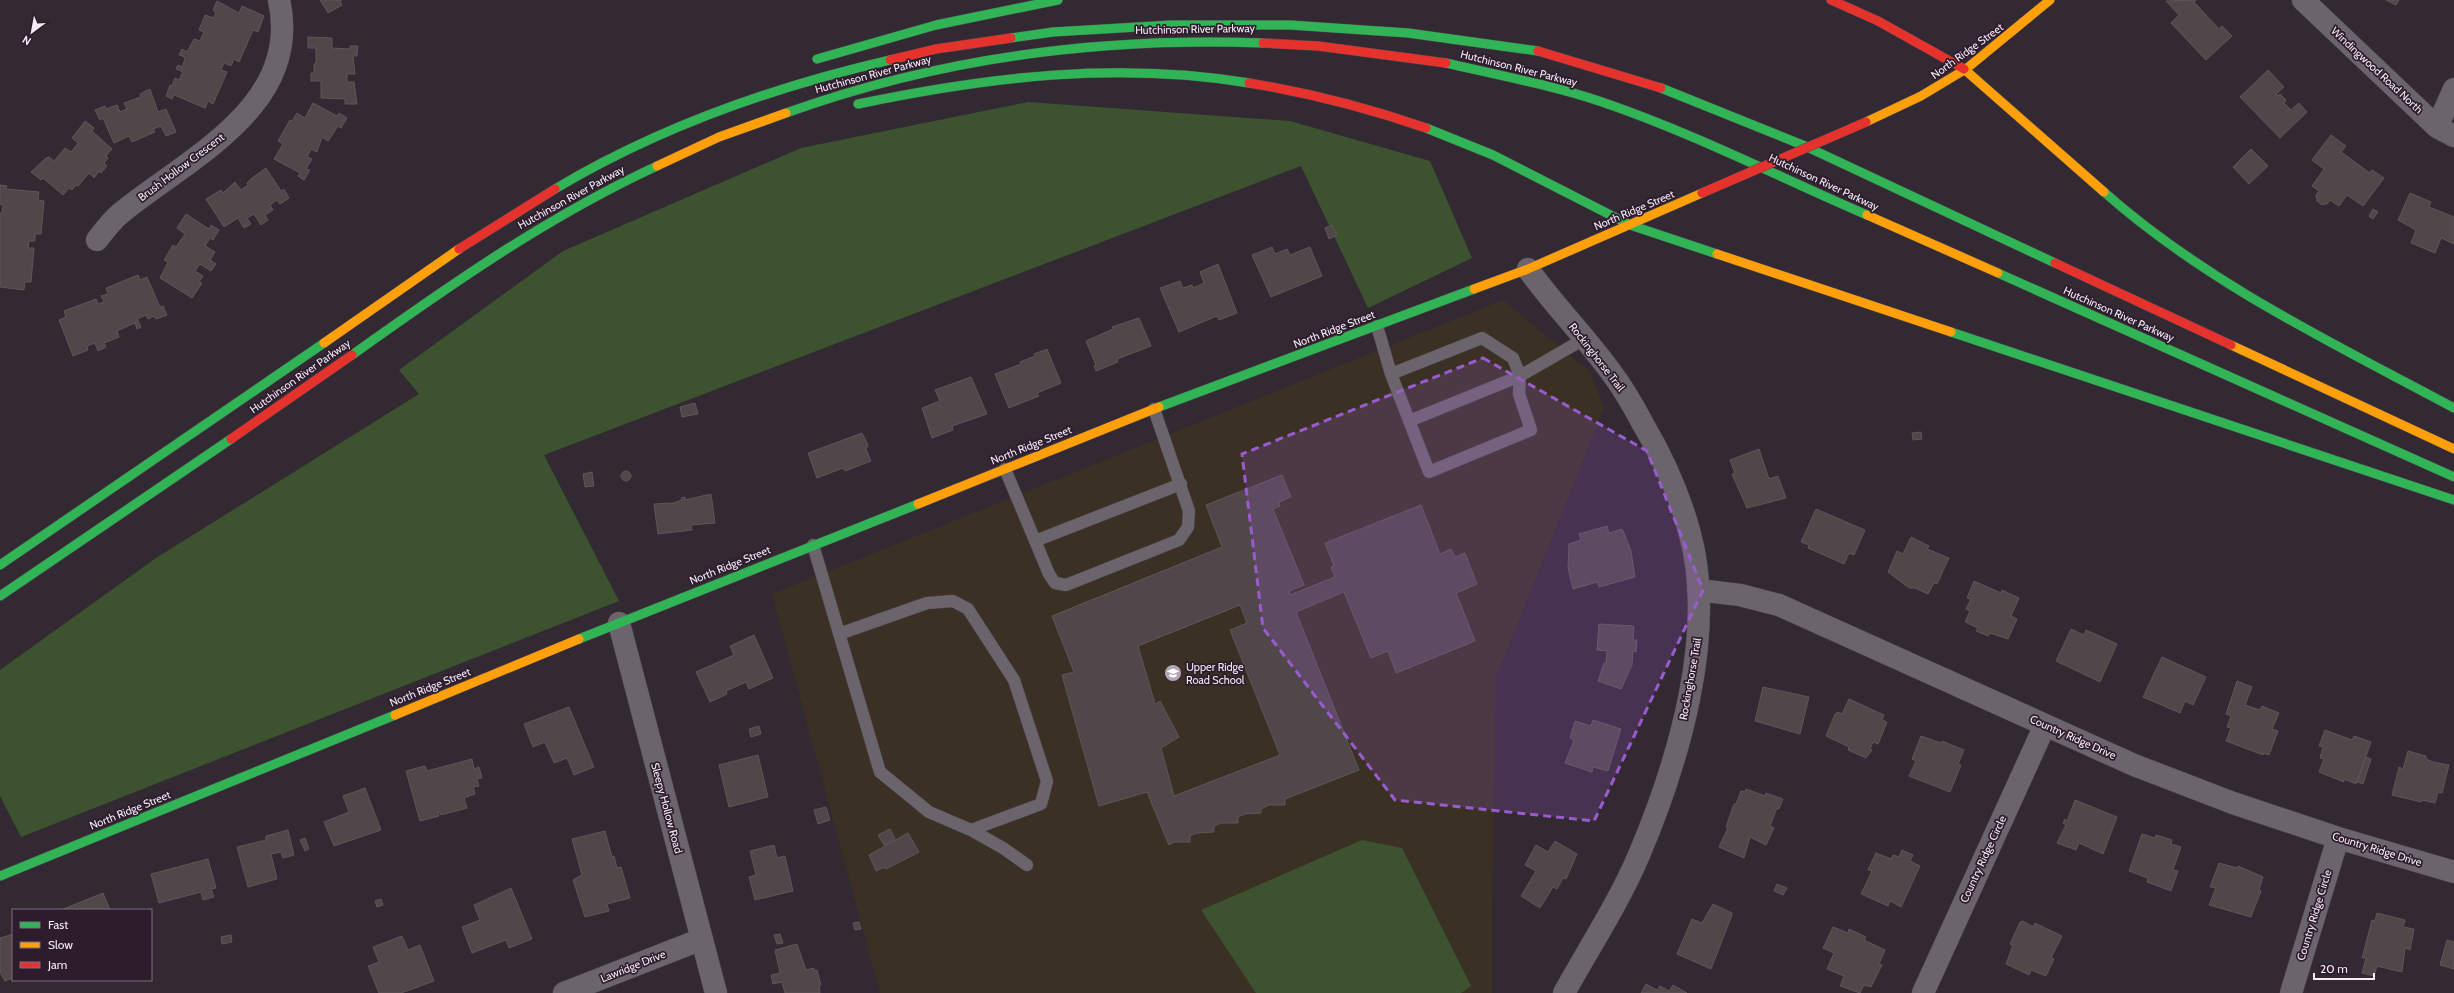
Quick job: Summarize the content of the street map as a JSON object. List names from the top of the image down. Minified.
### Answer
{"streets":{"main road":["Hutchinson River Parkway","North Ridge Street"],"street":["Windingwood Road North","Brush Hollow Crescent","Rockinghorse Trail","Country Ridge Drive","Sleepy Hollow Road","Country Ridge Circle","Lawridge Drive"]},"crossings":[["North Ridge Street","Rockinghorse Trail"],["North Ridge Street","Sleepy Hollow Road"],["Rockinghorse Trail","Country Ridge Drive"],["Country Ridge Drive","Country Ridge Circle"],["Sleepy Hollow Road","Lawridge Drive"]],"places":{"school or university":["Upper Ridge Road School"]},"legend":["Fast","Slow","Jam"],"scale_bar":"20 m","north":"bottom left"}
